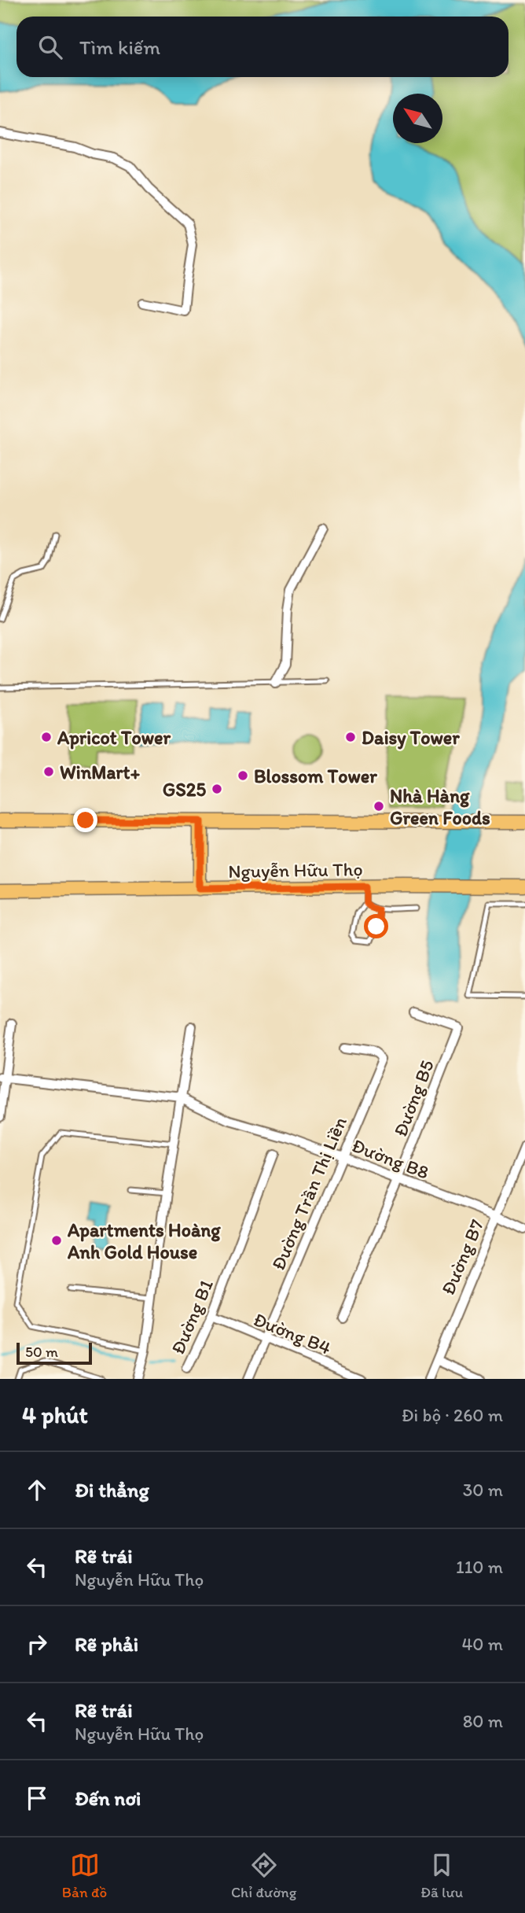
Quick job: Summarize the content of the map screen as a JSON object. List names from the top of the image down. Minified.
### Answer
{"streets":{"main road":["Nguyễn Hữu Thọ"],"street":["Đường B5","Đường B8","Đường Trần Thị Liền","Đường B7","Đường B1","Đường B4"]},"crossings":[["Đường B5","Đường B8"],["Đường B8","Đường Trần Thị Liền"],["Đường B8","Đường B7"],["Đường Trần Thị Liền","Đường B4"],["Đường B1","Đường B4"]],"places":["Apricot Tower","Daisy Tower","WinMart+","Blossom Tower","GS25","Nhà Hàng Green Foods","Apartments Hoàng Anh Gold House"],"scale_bar":"50 m","north":"top left","page":{"search":"Tìm kiếm","scale":"50 m","heading":["4 phút","Đi bộ · 260 m"],"list":[["Đi thẳng","30 m"],["Rẽ trái","Nguyễn Hữu Thọ","110 m"],["Rẽ phải","40 m"],["Rẽ trái","Nguyễn Hữu Thọ","80 m"],"Đến nơi"],"nav":["Bản đồ","Chỉ đường","Đã lưu"]}}
